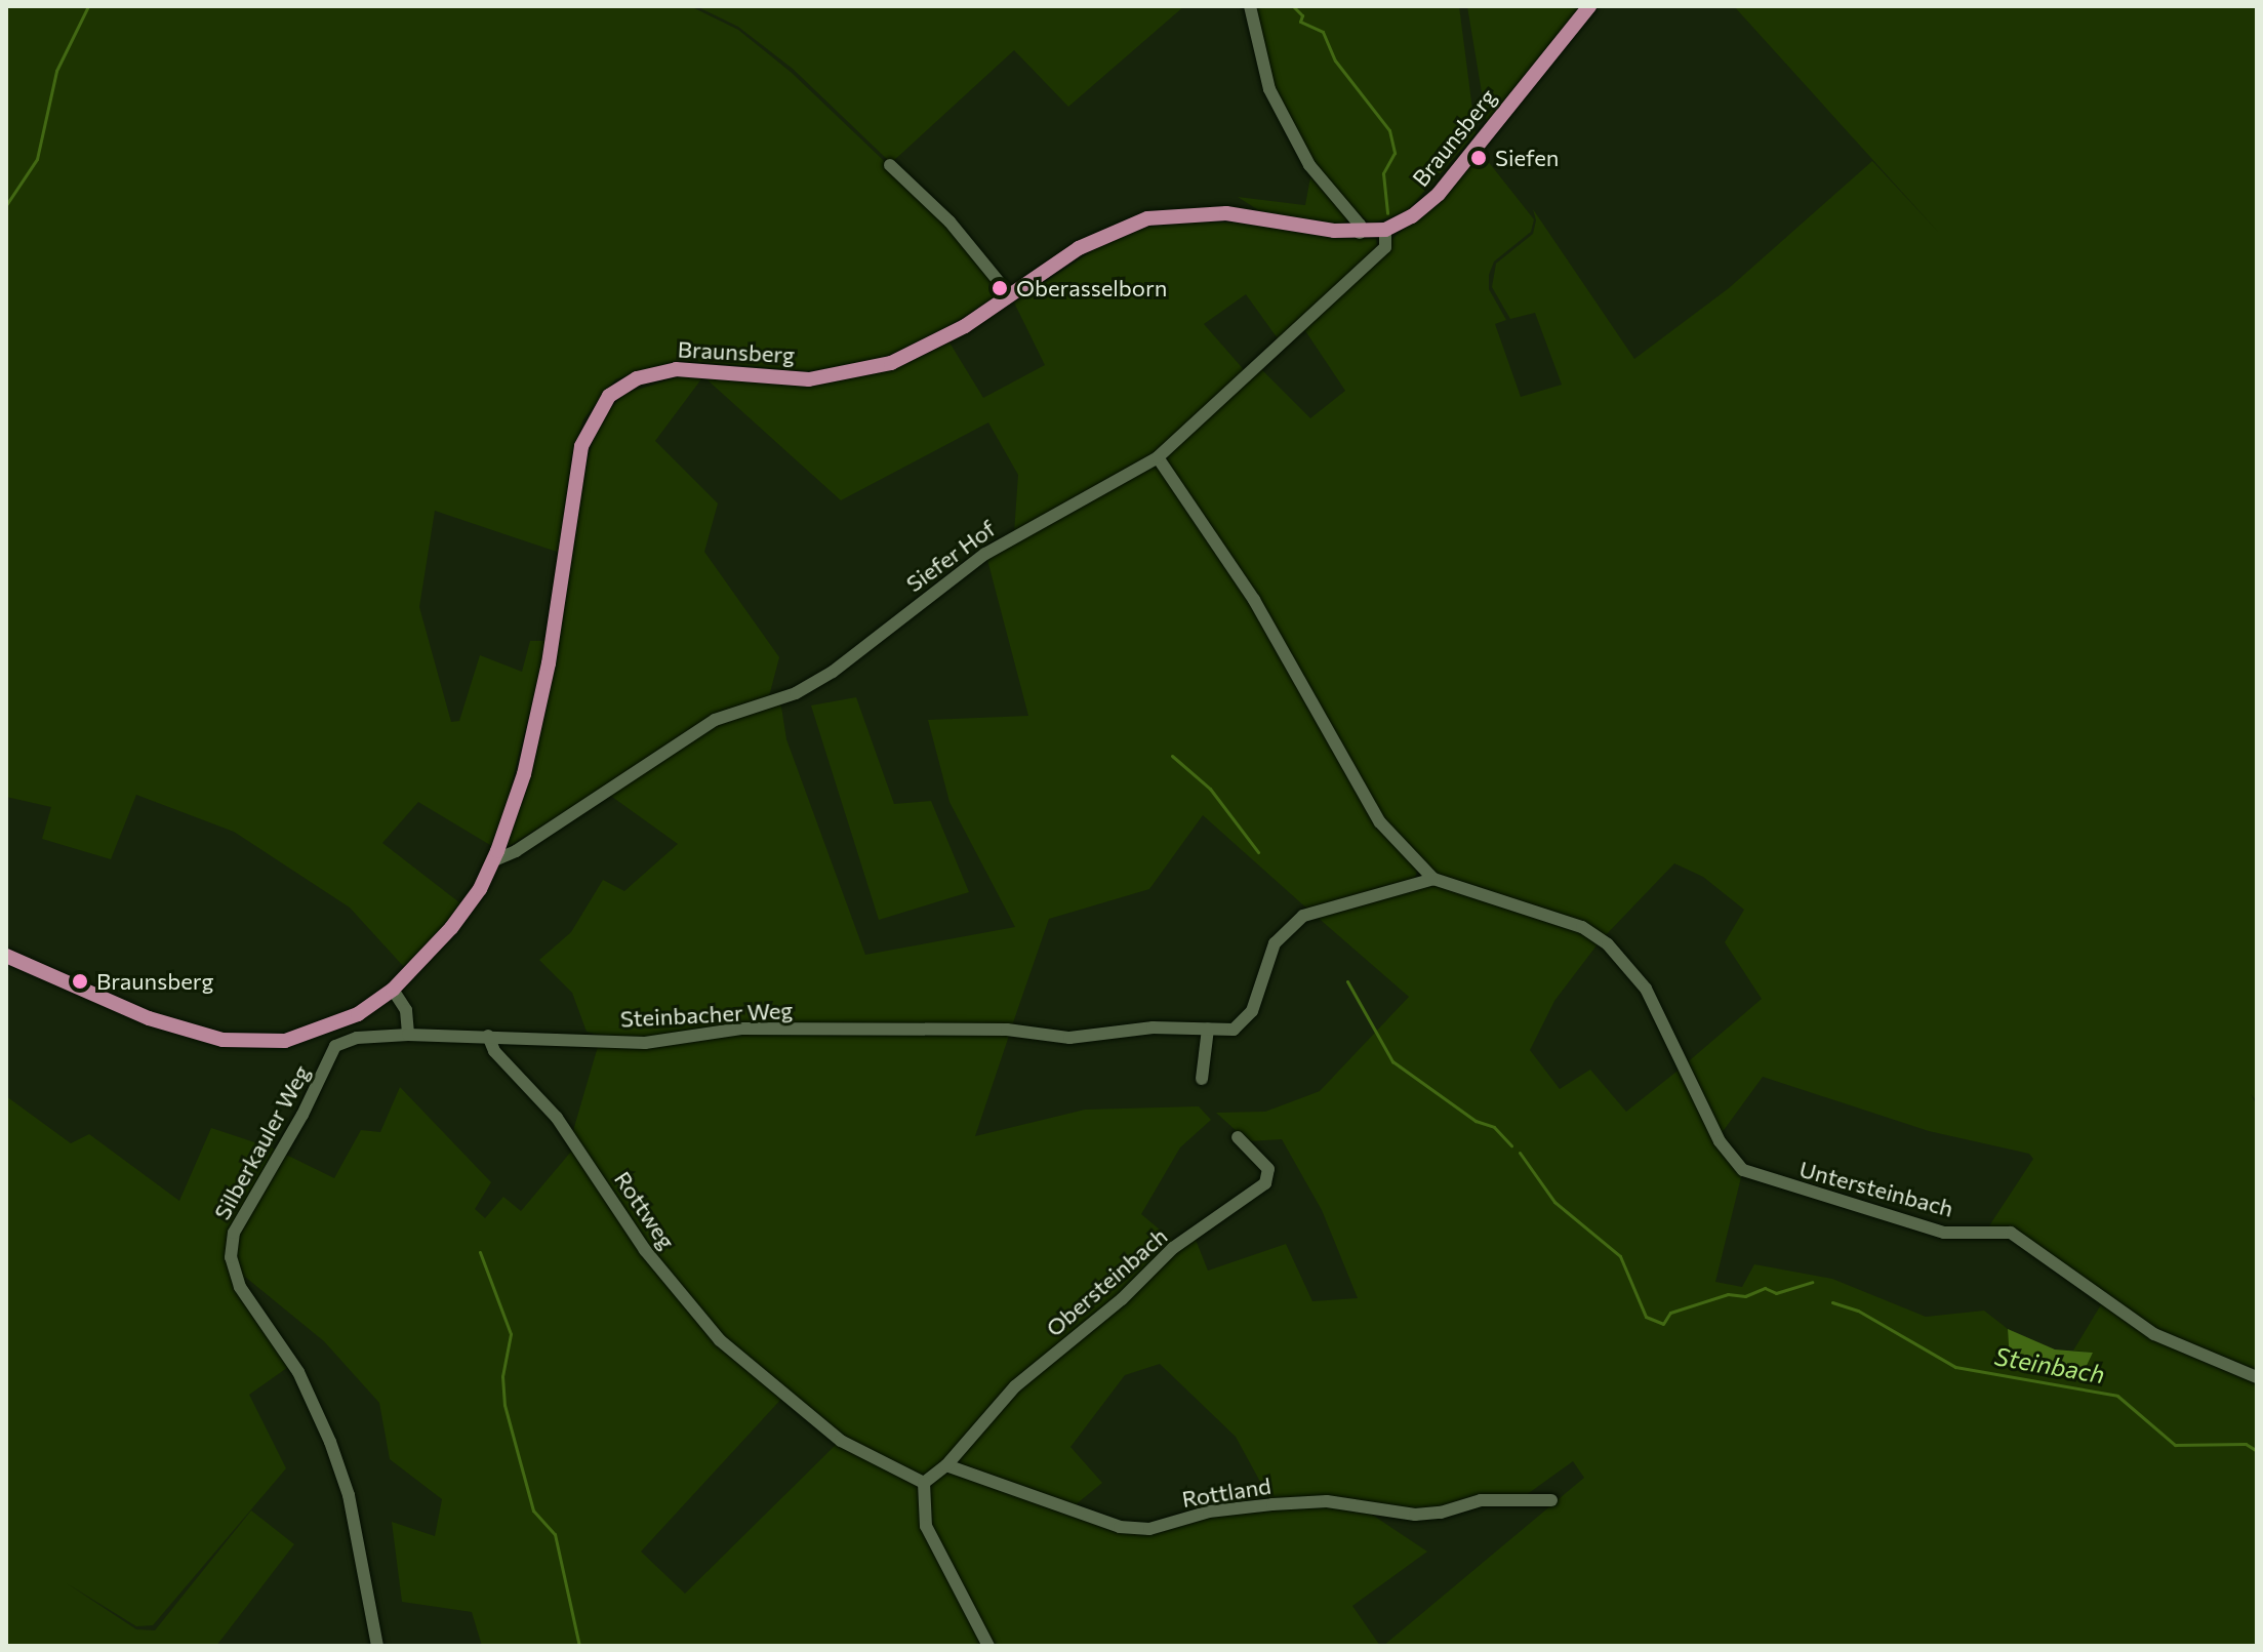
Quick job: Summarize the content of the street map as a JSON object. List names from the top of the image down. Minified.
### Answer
{"streets":{"main road":["Braunsberg"],"street":["Siefer Hof","Steinbacher Weg","Silberkauler Weg","Untersteinbach","Rottweg","Obersteinbach","Rottland"]},"crossings":[["Braunsberg","Siefer Hof"],["Steinbacher Weg","Rottweg"],["Obersteinbach","Rottland"]],"water":["Steinbach"],"places":["Siefen","Oberasselborn","Braunsberg"]}
